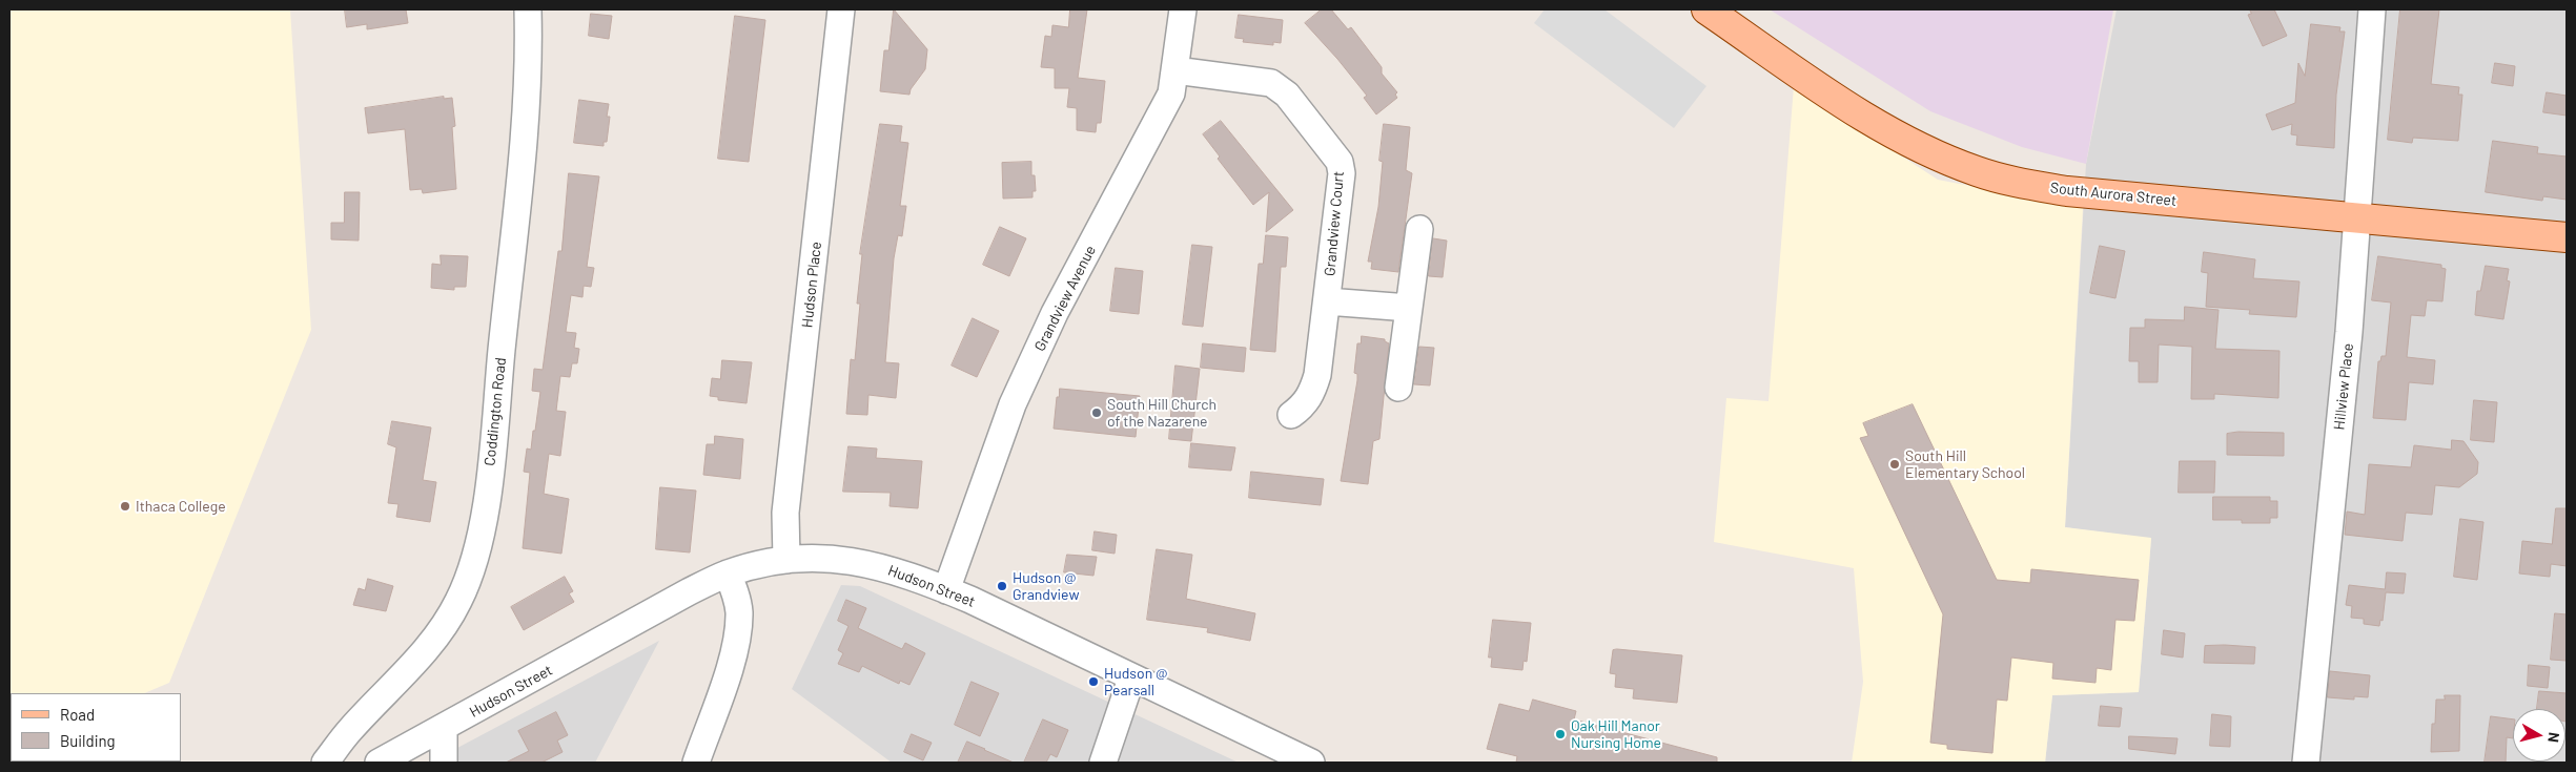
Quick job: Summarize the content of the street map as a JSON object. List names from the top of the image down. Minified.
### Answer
{"streets":{"main road":["South Aurora Street"],"street":["Grandview Court","Hudson Place","Grandview Avenue","Hillview Place","Coddington Road","Hudson Street"]},"crossings":[["South Aurora Street","Hillview Place"],["Grandview Court","Grandview Avenue"],["Hudson Place","Hudson Street"],["Grandview Avenue","Hudson Street"]],"places":["South Hill Church of the Nazarene","South Hill Elementary School","Ithaca College","Hudson @ Grandview","Hudson @ Pearsall","Oak Hill Manor Nursing Home"],"legend":["Road","Building"],"north":"right"}
